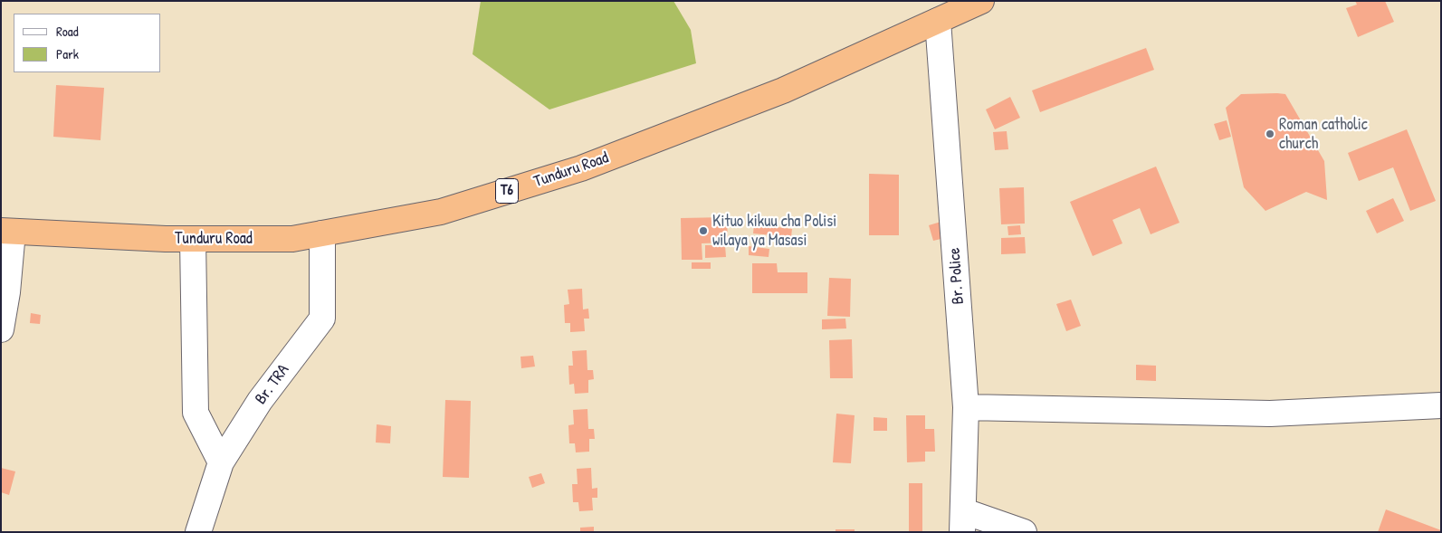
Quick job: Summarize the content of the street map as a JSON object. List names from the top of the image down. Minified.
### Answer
{"streets":{"highway":["Tunduru Road","T6"],"street":["Br. Police","Br. TRA"]},"crossings":[["Tunduru Road","Br. Police"],["Tunduru Road","Br. TRA"]],"places":["Roman catholic church","Kituo kikuu cha Polisi wilaya ya Masasi"],"legend":["Road","Park"]}
